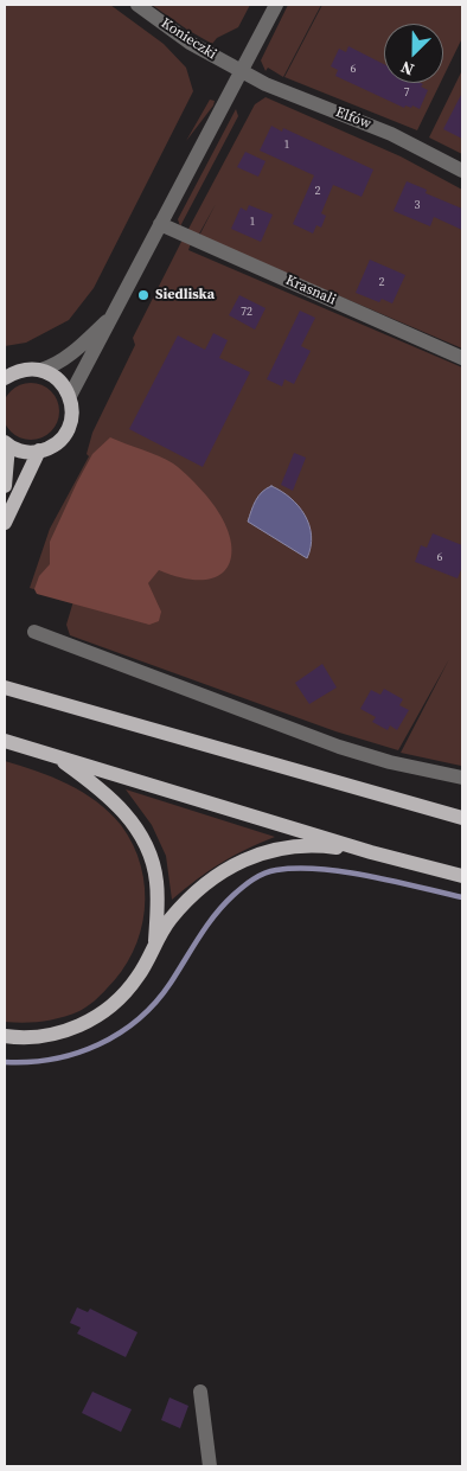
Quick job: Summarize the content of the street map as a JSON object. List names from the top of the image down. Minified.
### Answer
{"streets":{"street":["Konieczki","Elfów","Krasnali"]},"crossings":[["Konieczki","Elfów"]],"places":["Siedliska"],"house_numbers":["6","7","1","2","3","1","2","72","6"],"north":"bottom left"}
